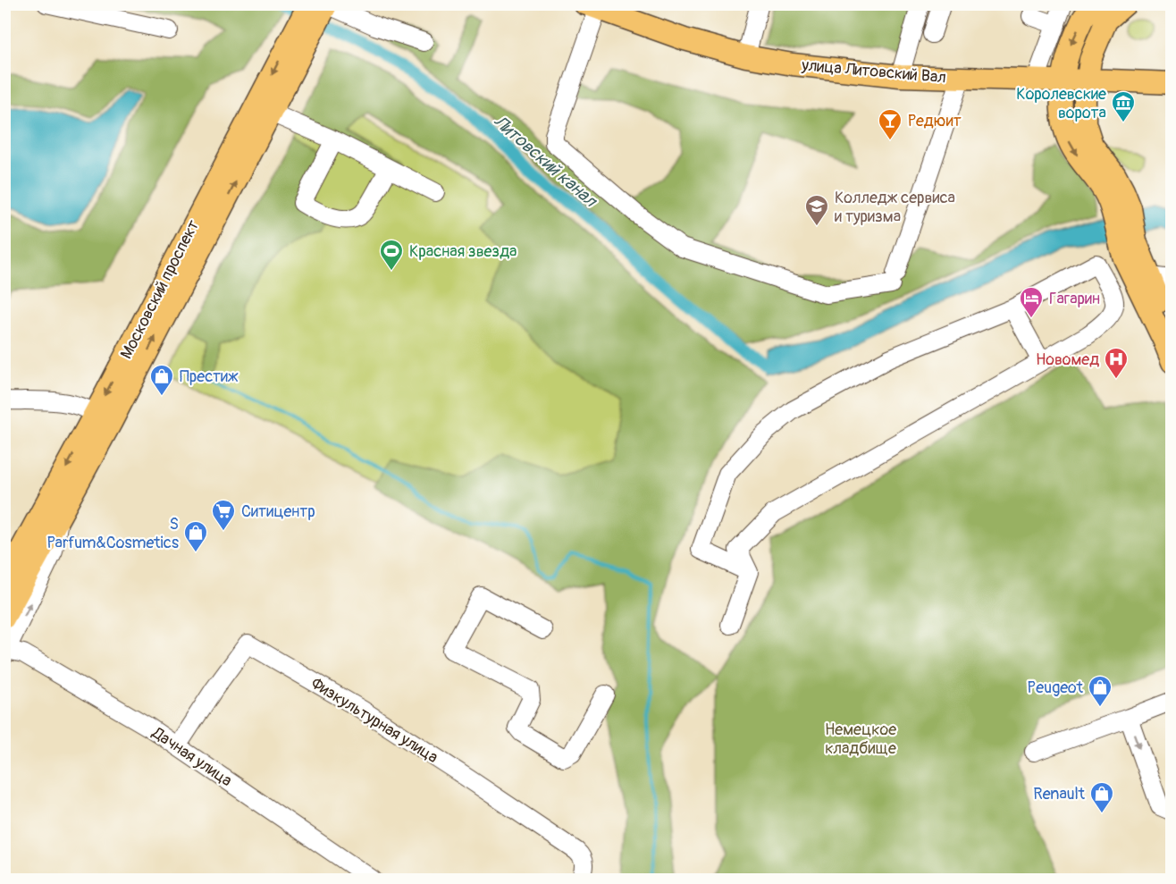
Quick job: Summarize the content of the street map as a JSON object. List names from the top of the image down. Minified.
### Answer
{"streets":{"main road":["улица Литовский Вал","Московский проспект"],"street":["Физкультурная улица","Дачная улица"]},"crossings":[["Московский проспект","Дачная улица"],["Физкультурная улица","Дачная улица"]],"water":["Литовский канал"],"parks":["Немецкое кладбище"],"places":{"museum":["Королевские ворота"],"bar":["Редюит"],"school or university":["Колледж сервиса и туризма"],"sports":["Красная звезда"],"hotel":["Гагарин"],"hospital":["Новомед"],"shop":["Престиж","S Parfum&Cosmetics","Peugeot","Renault"],"supermarket":["Ситицентр"]}}
